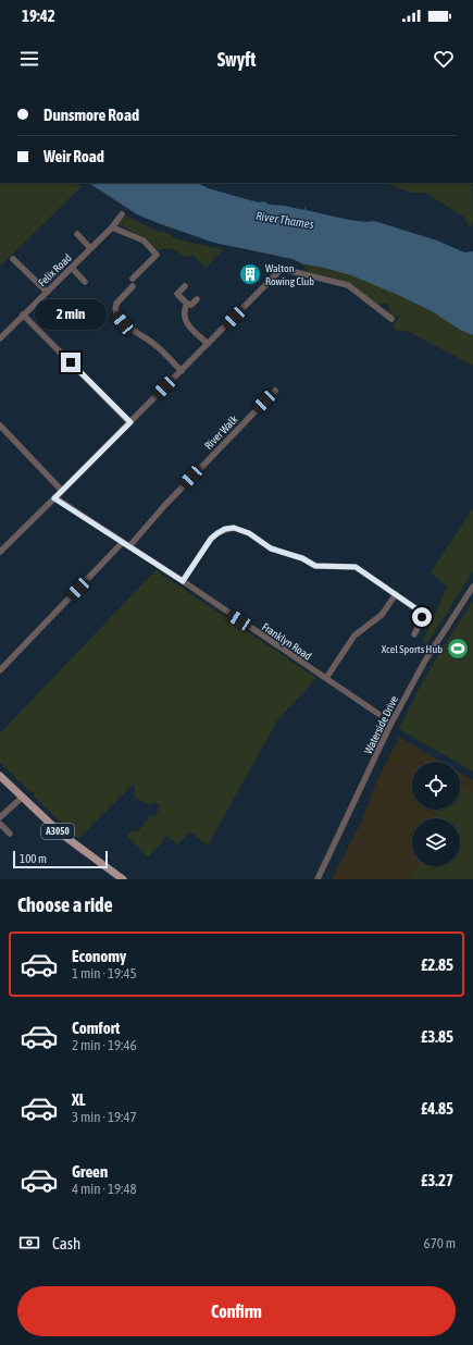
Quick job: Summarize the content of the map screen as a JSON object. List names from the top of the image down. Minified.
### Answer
{"streets":{"main road":["A3050"],"street":["Felix Road","River Walk","Franklyn Road","Waterside Drive"]},"crossings":[["River Walk","Franklyn Road"]],"water":["River Thames"],"places":{"building":["Walton Rowing Club"],"sports":["Xcel Sports Hub"]},"scale_bar":"100 m","page":{"status":"19:42","header":"Swyft","banner":["Dunsmore Road","Weir Road"],"bubble":"2 min","scale":"100 m","heading":"Choose a ride","list":[{"name":"Economy","note":"1 min · 19:45","value":"£2.85"},{"name":"Comfort","note":"2 min · 19:46","value":"£3.85"},{"name":"XL","note":"3 min · 19:47","value":"£4.85"},{"name":"Green","note":"4 min · 19:48","value":"£3.27"}],"pay":["Cash","670 m"],"buttons":"Confirm"}}
